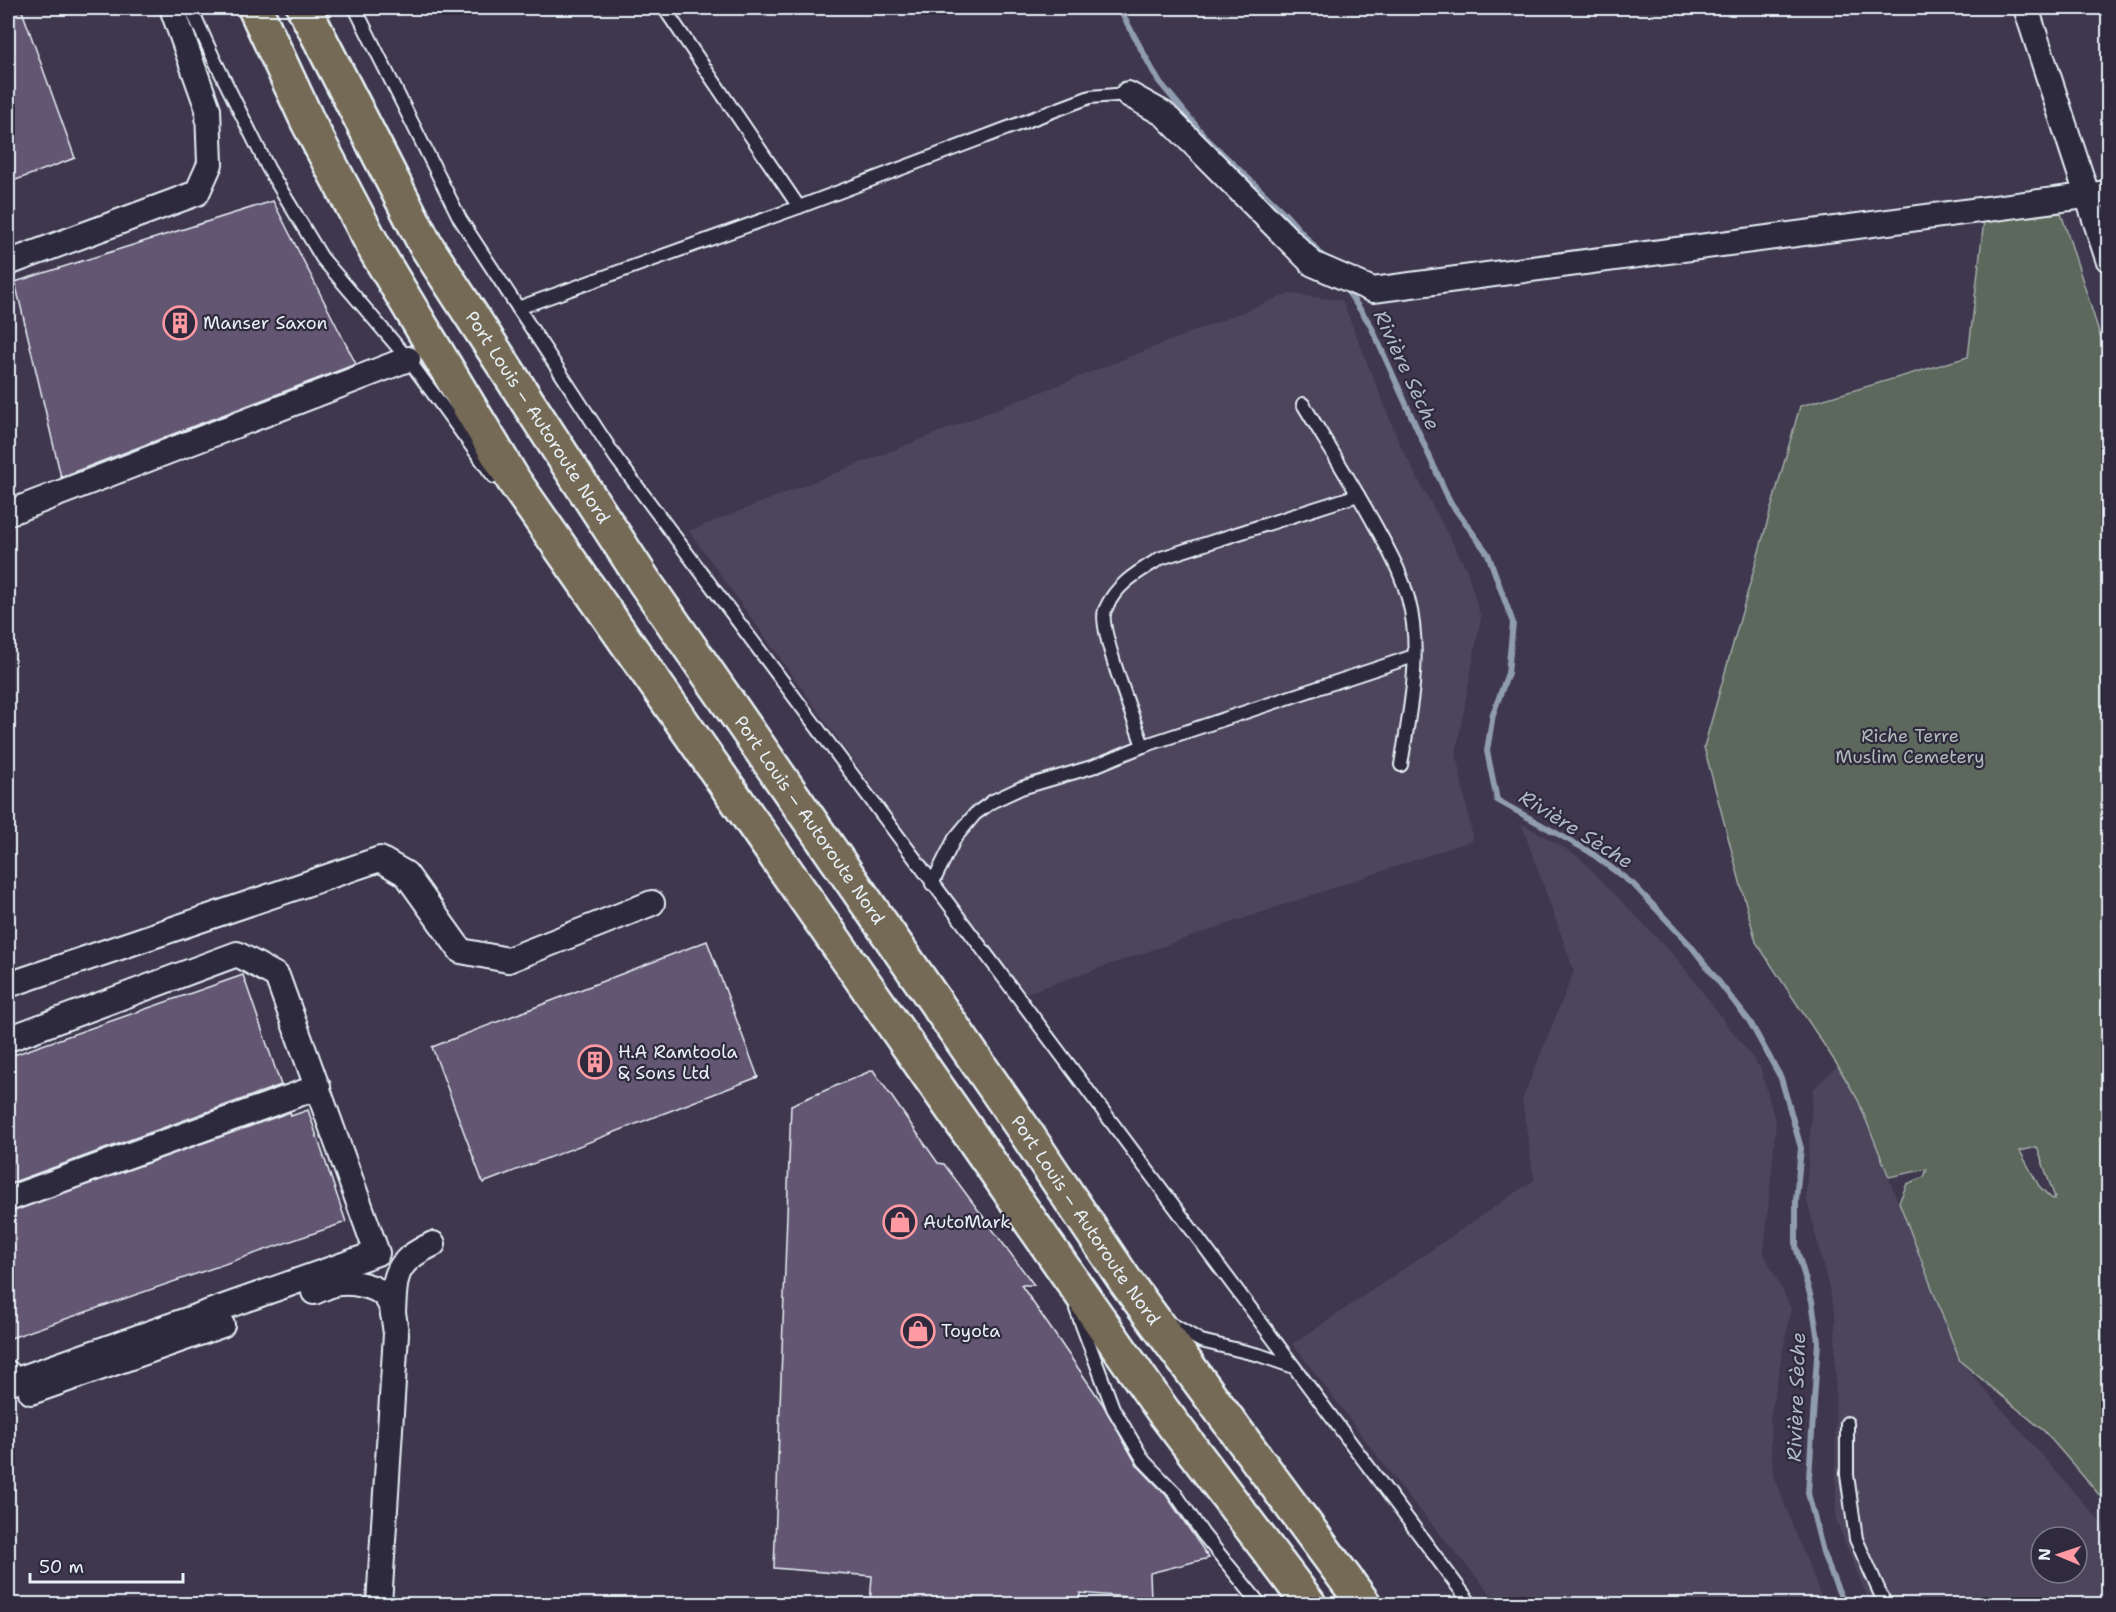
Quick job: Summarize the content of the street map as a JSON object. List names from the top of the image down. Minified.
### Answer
{"streets":{"highway":["Port Louis – Autoroute Nord"]},"water":["Rivière Sèche"],"parks":["Riche Terre Muslim Cemetery"],"places":{"building":["Manser Saxon","H.A Ramtoola & Sons Ltd"],"shop":["AutoMark","Toyota"]},"scale_bar":"50 m","north":"left"}
